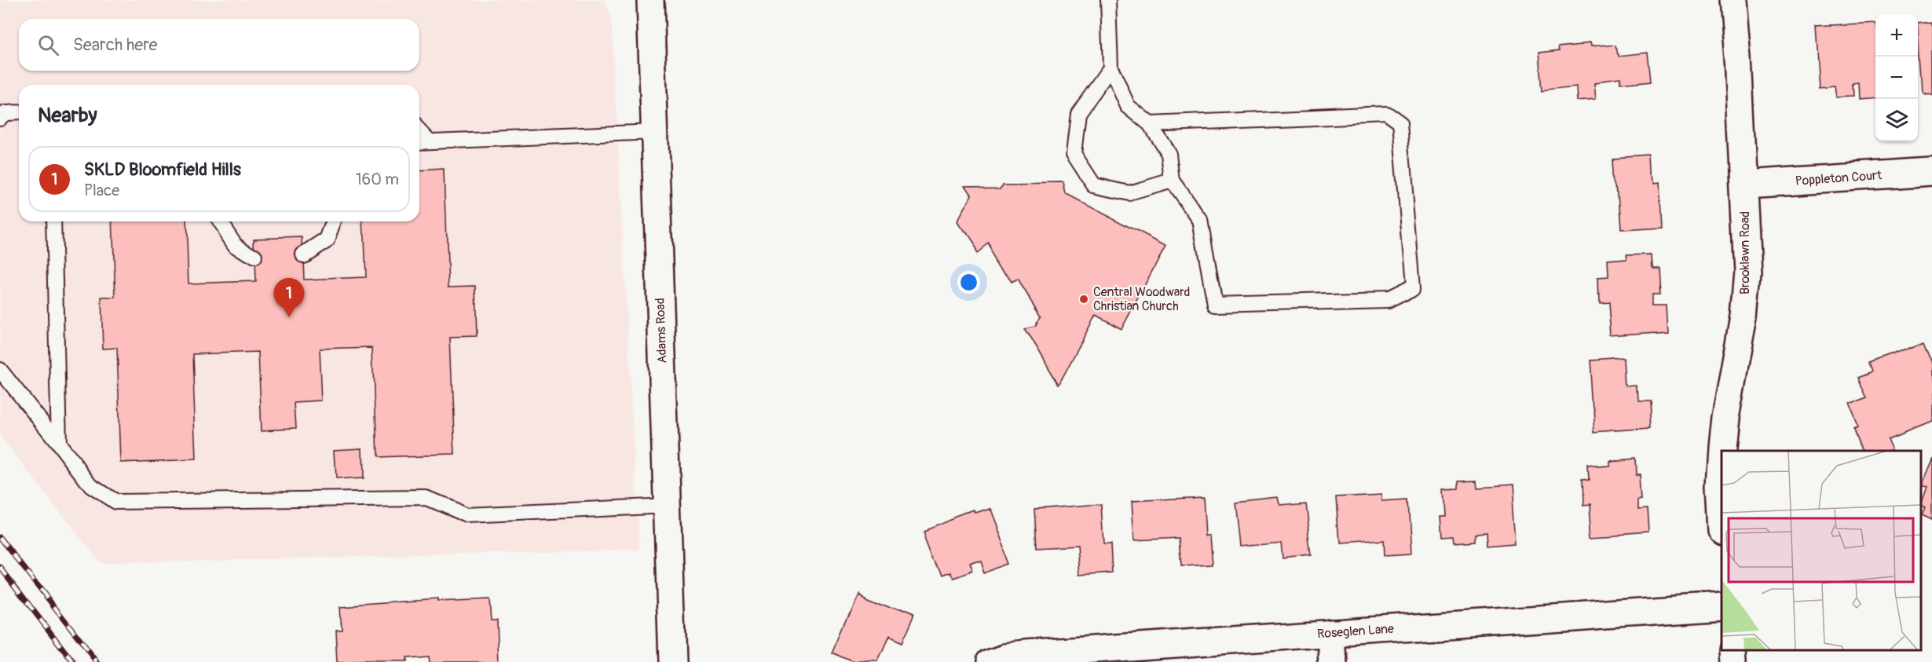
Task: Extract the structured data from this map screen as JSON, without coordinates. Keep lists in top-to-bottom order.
{
  "streets": {
    "street": [
      "Poppleton Court",
      "Brooklawn Road",
      "Adams Road",
      "Roseglen Lane"
    ]
  },
  "crossings": [
    ["Poppleton Court", "Brooklawn Road"]
  ],
  "places": ["Central Woodward Christian Church"],
  "page": {
    "map_buttons": ["+", "−"],
    "search": "Search here",
    "heading": "Nearby",
    "list": [
      {
        "mark": "1",
        "name": "SKLD Bloomfield Hills",
        "note": "Place",
        "value": "160 m"
      }
    ],
    "pins": "1"
  }
}
